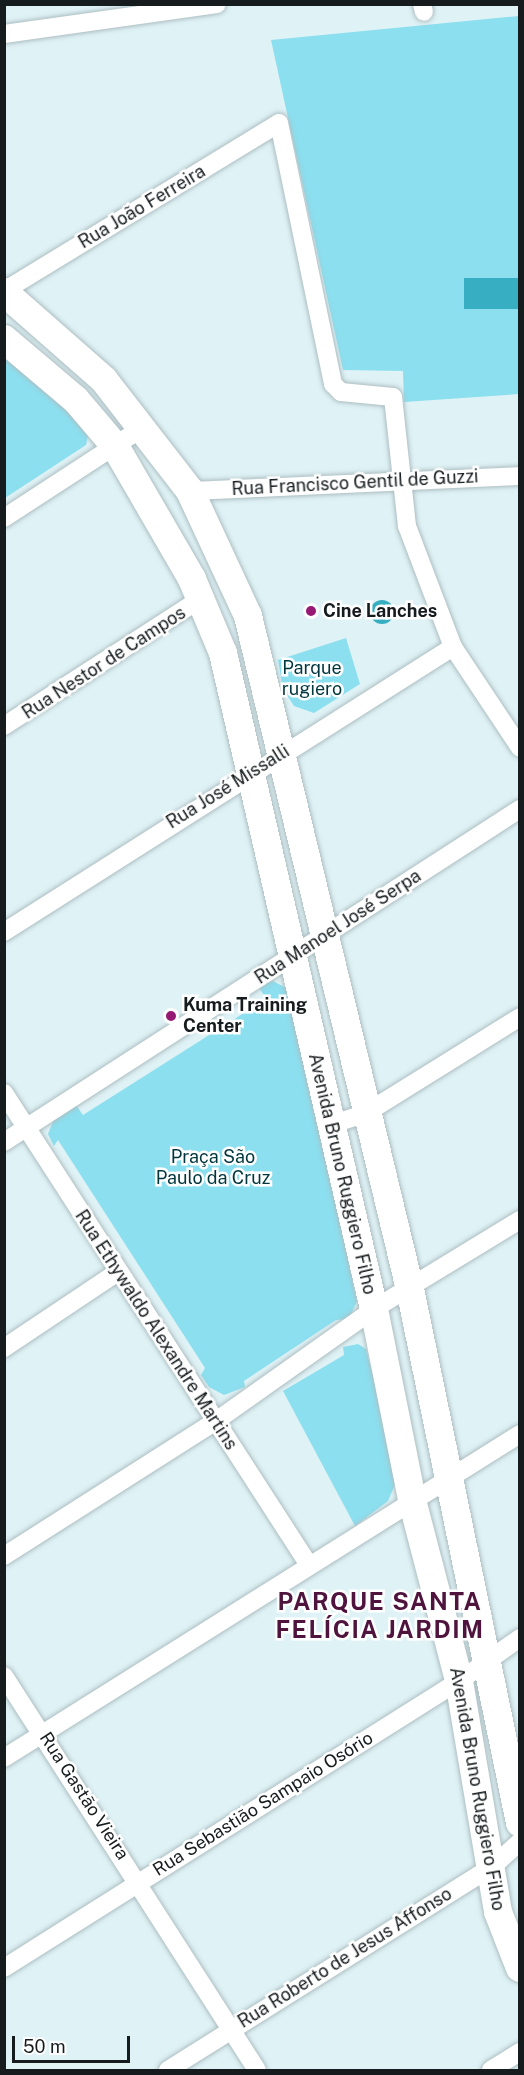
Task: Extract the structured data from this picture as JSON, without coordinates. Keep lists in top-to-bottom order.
{
  "streets": {
    "main road": ["Avenida Bruno Ruggiero Filho"],
    "street": [
      "Rua João Ferreira",
      "Rua Francisco Gentil de Guzzi",
      "Rua Nestor de Campos",
      "Rua José Missalli",
      "Rua Manoel José Serpa",
      "Rua Ethywaldo Alexandre Martins",
      "Rua Gastão Vieira",
      "Rua Sebastião Sampaio Osório",
      "Rua Roberto de Jesus Affonso"
    ]
  },
  "crossings": [
    ["Rua João Ferreira", "Rua Francisco Gentil de Guzzi"],
    ["Rua João Ferreira", "Avenida Bruno Ruggiero Filho"],
    ["Rua Francisco Gentil de Guzzi", "Avenida Bruno Ruggiero Filho"],
    ["Rua Nestor de Campos", "Avenida Bruno Ruggiero Filho"],
    ["Rua José Missalli", "Avenida Bruno Ruggiero Filho"],
    ["Rua Manoel José Serpa", "Avenida Bruno Ruggiero Filho"],
    ["Rua Manoel José Serpa", "Rua Ethywaldo Alexandre Martins"],
    ["Avenida Bruno Ruggiero Filho", "Rua Sebastião Sampaio Osório"],
    ["Avenida Bruno Ruggiero Filho", "Rua Roberto de Jesus Affonso"],
    ["Rua Gastão Vieira", "Rua Sebastião Sampaio Osório"],
    ["Rua Gastão Vieira", "Rua Roberto de Jesus Affonso"]
  ],
  "districts": ["PARQUE SANTA FELÍCIA JARDIM"],
  "parks": ["Parque rugiero", "Praça São Paulo da Cruz"],
  "places": ["Cine Lanches", "Kuma Training Center"],
  "scale_bar": "50 m"
}
